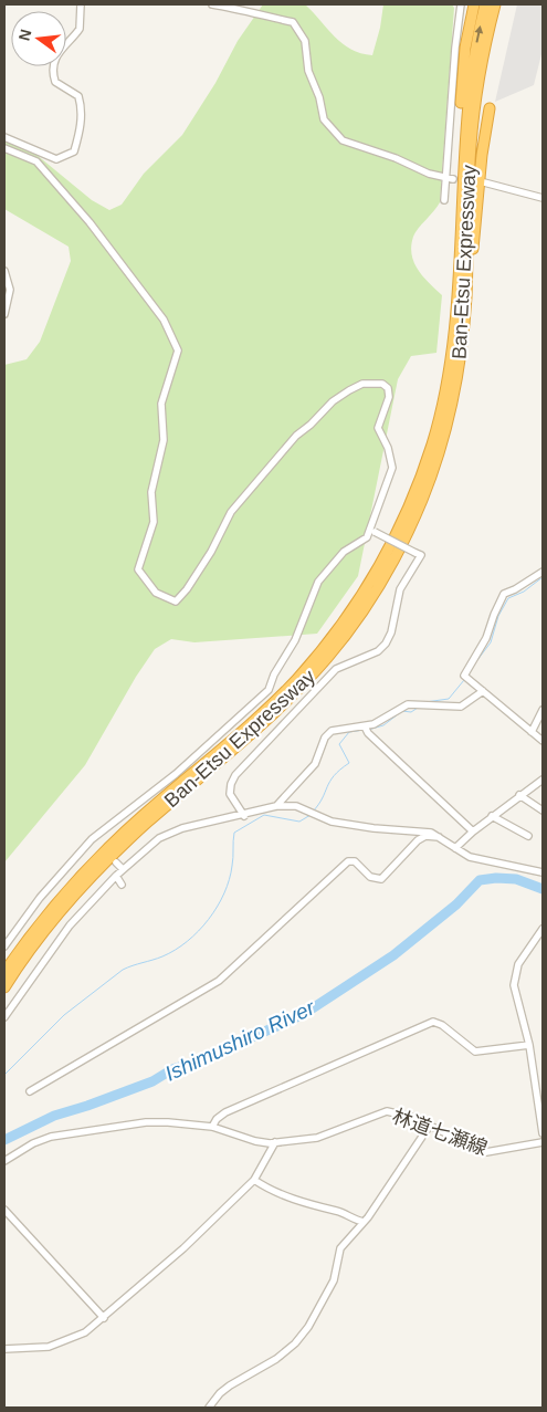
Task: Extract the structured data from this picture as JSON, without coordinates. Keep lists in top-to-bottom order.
{
  "streets": {
    "highway": ["Ban-Etsu Expressway"],
    "street": ["林道七瀬線"]
  },
  "water": ["Ishimushiro River"],
  "north": "left"
}
